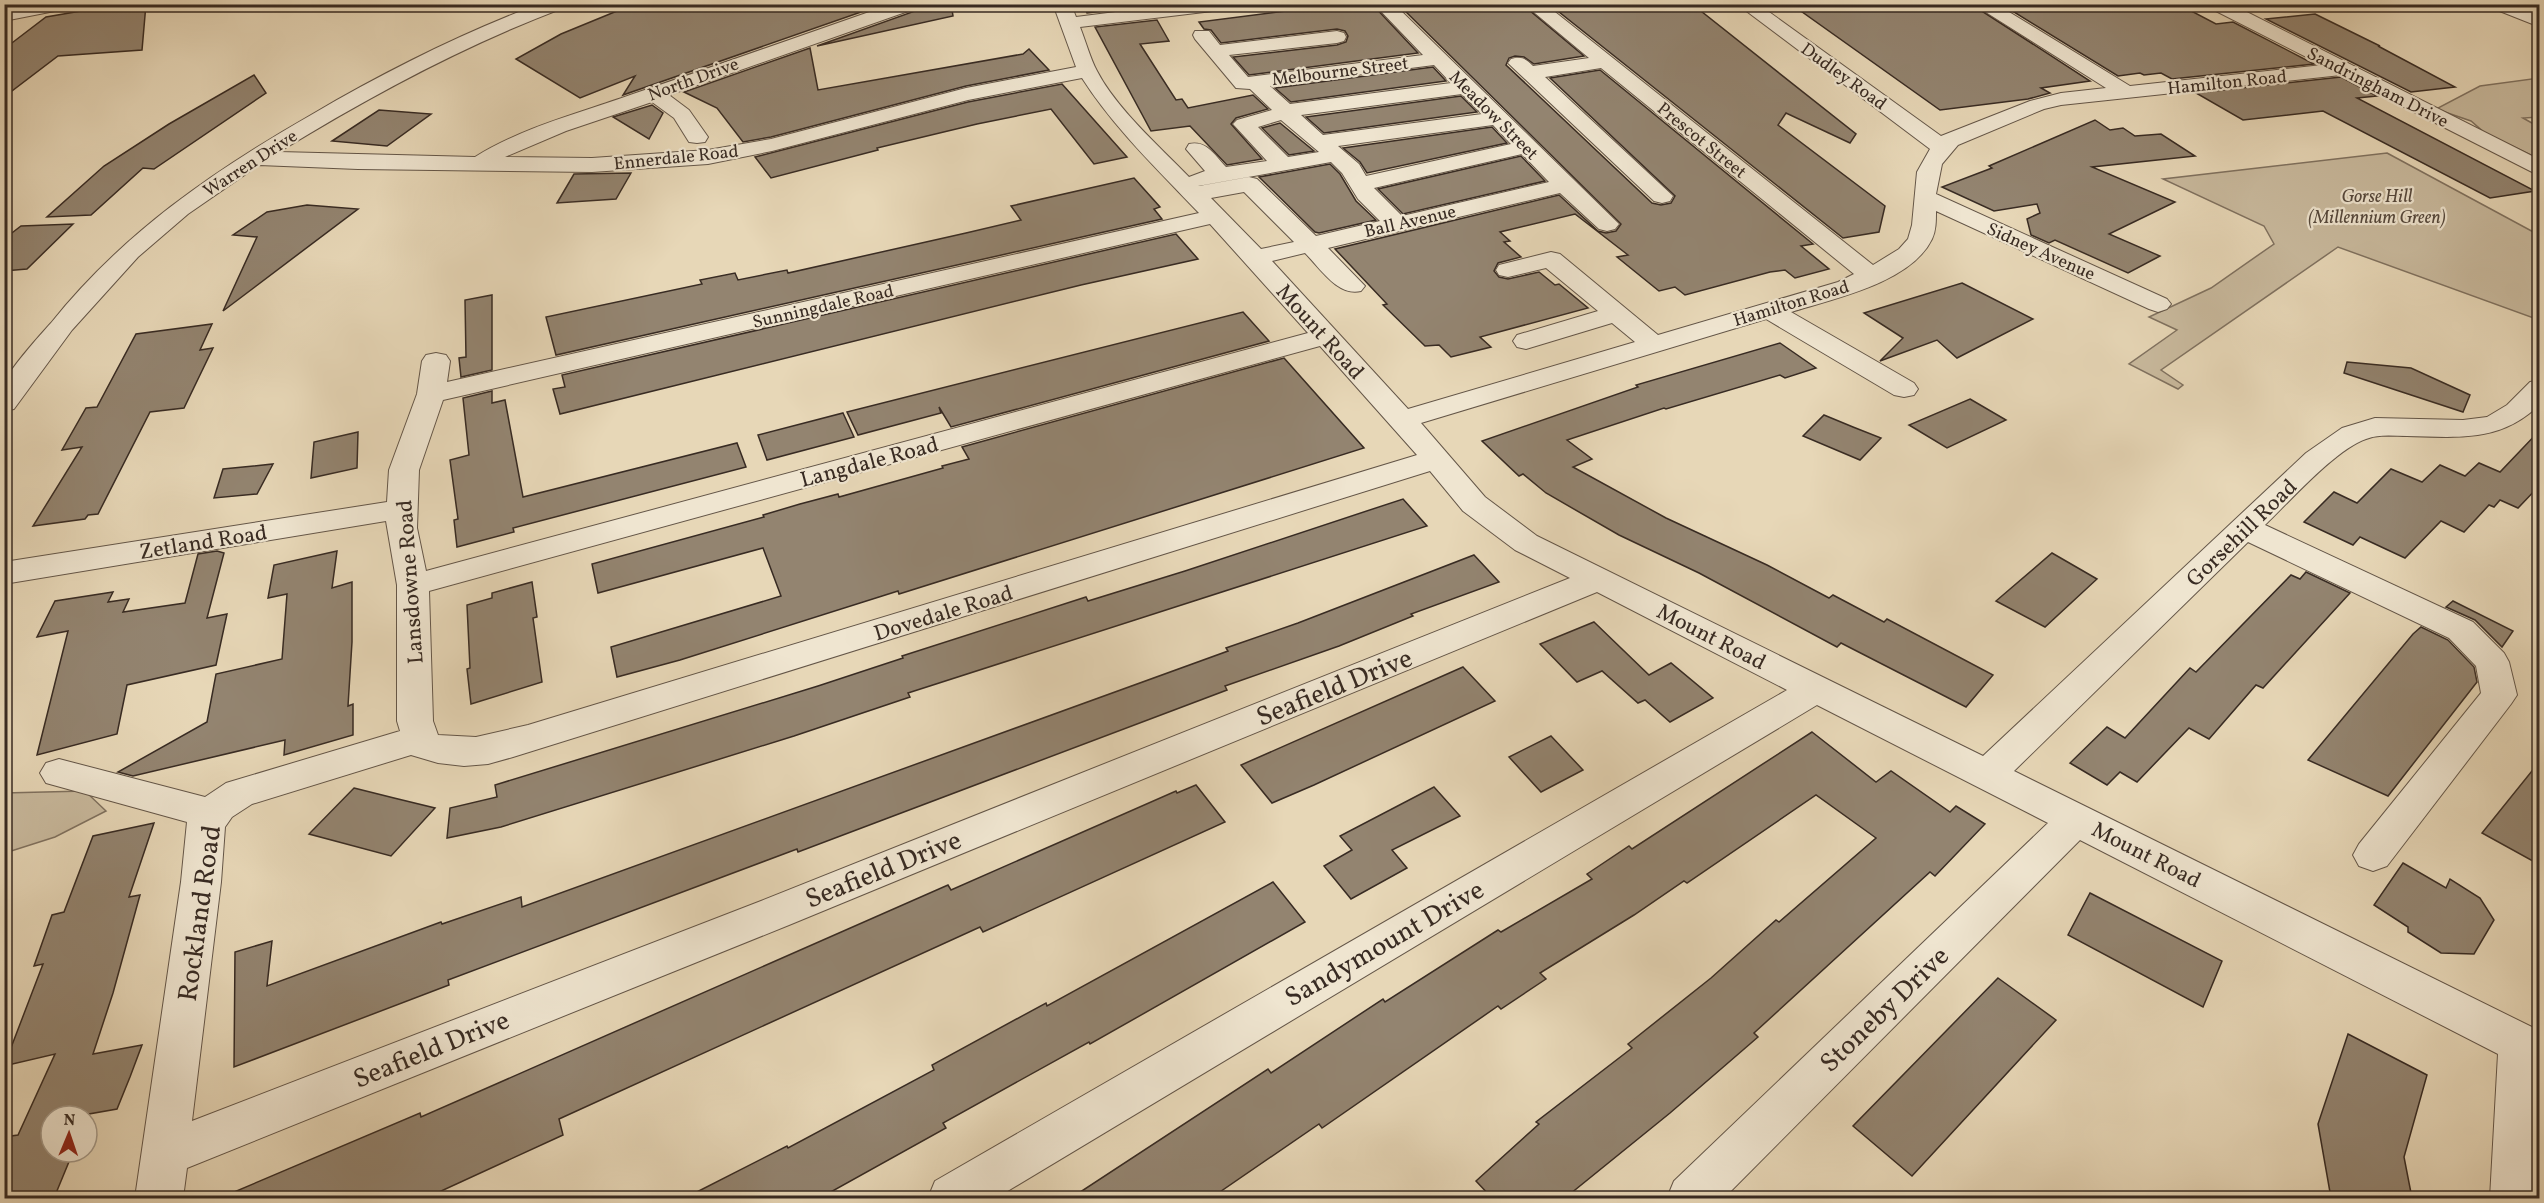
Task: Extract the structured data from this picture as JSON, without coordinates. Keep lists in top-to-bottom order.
{
  "streets": {
    "street": [
      "Melbourne Street",
      "Dudley Road",
      "North Drive",
      "Hamilton Road",
      "Sandringham Drive",
      "Meadow Street",
      "Prescot Street",
      "Ennerdale Road",
      "Warren Drive",
      "Ball Avenue",
      "Sidney Avenue",
      "Sunningdale Road",
      "Mount Road",
      "Langdale Road",
      "Gorsehill Road",
      "Zetland Road",
      "Lansdowne Road",
      "Dovedale Road",
      "Seafield Drive",
      "Rockland Road",
      "Sandymount Drive",
      "Stoneby Drive"
    ]
  },
  "crossings": [
    ["Melbourne Street", "Meadow Street"],
    ["Dudley Road", "Hamilton Road"],
    ["North Drive", "Ennerdale Road"],
    ["Hamilton Road", "Sandringham Drive"],
    ["Hamilton Road", "Prescot Street"],
    ["Hamilton Road", "Sidney Avenue"],
    ["Hamilton Road", "Mount Road"],
    ["Meadow Street", "Ball Avenue"],
    ["Ennerdale Road", "Warren Drive"],
    ["Ennerdale Road", "Mount Road"],
    ["Ball Avenue", "Mount Road"],
    ["Sunningdale Road", "Mount Road"],
    ["Sunningdale Road", "Lansdowne Road"],
    ["Mount Road", "Langdale Road"],
    ["Mount Road", "Gorsehill Road"],
    ["Mount Road", "Dovedale Road"],
    ["Mount Road", "Seafield Drive"],
    ["Mount Road", "Sandymount Drive"],
    ["Mount Road", "Stoneby Drive"],
    ["Langdale Road", "Lansdowne Road"],
    ["Zetland Road", "Lansdowne Road"],
    ["Lansdowne Road", "Dovedale Road"],
    ["Lansdowne Road", "Rockland Road"],
    ["Dovedale Road", "Rockland Road"],
    ["Seafield Drive", "Rockland Road"]
  ],
  "parks": ["Gorse Hill (Millennium Green)"],
  "north": "top"
}
